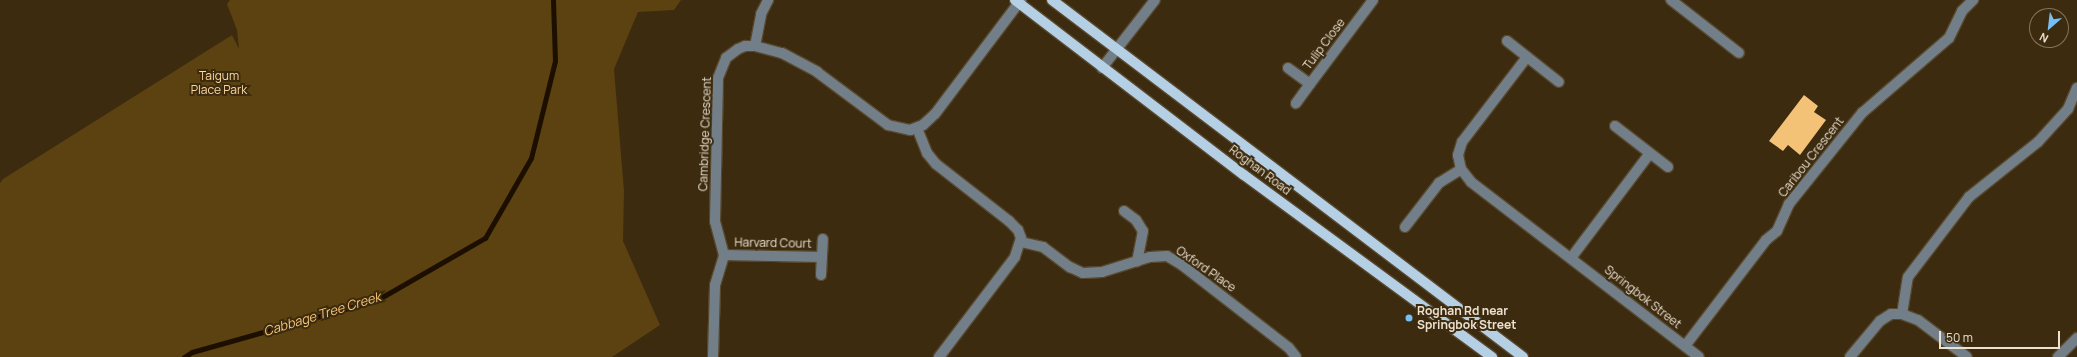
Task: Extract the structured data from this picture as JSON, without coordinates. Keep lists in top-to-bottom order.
{
  "streets": {
    "main road": ["Roghan Road"],
    "street": [
      "Tulip Close",
      "Cambridge Crescent",
      "Caribou Crescent",
      "Harvard Court",
      "Oxford Place",
      "Springbok Street"
    ]
  },
  "crossings": [
    ["Cambridge Crescent", "Harvard Court"],
    ["Caribou Crescent", "Springbok Street"]
  ],
  "water": ["Cabbage Tree Creek"],
  "parks": ["Taigum Place Park"],
  "places": ["Roghan Rd near Springbok Street"],
  "scale_bar": "50 m",
  "north": "bottom left"
}
